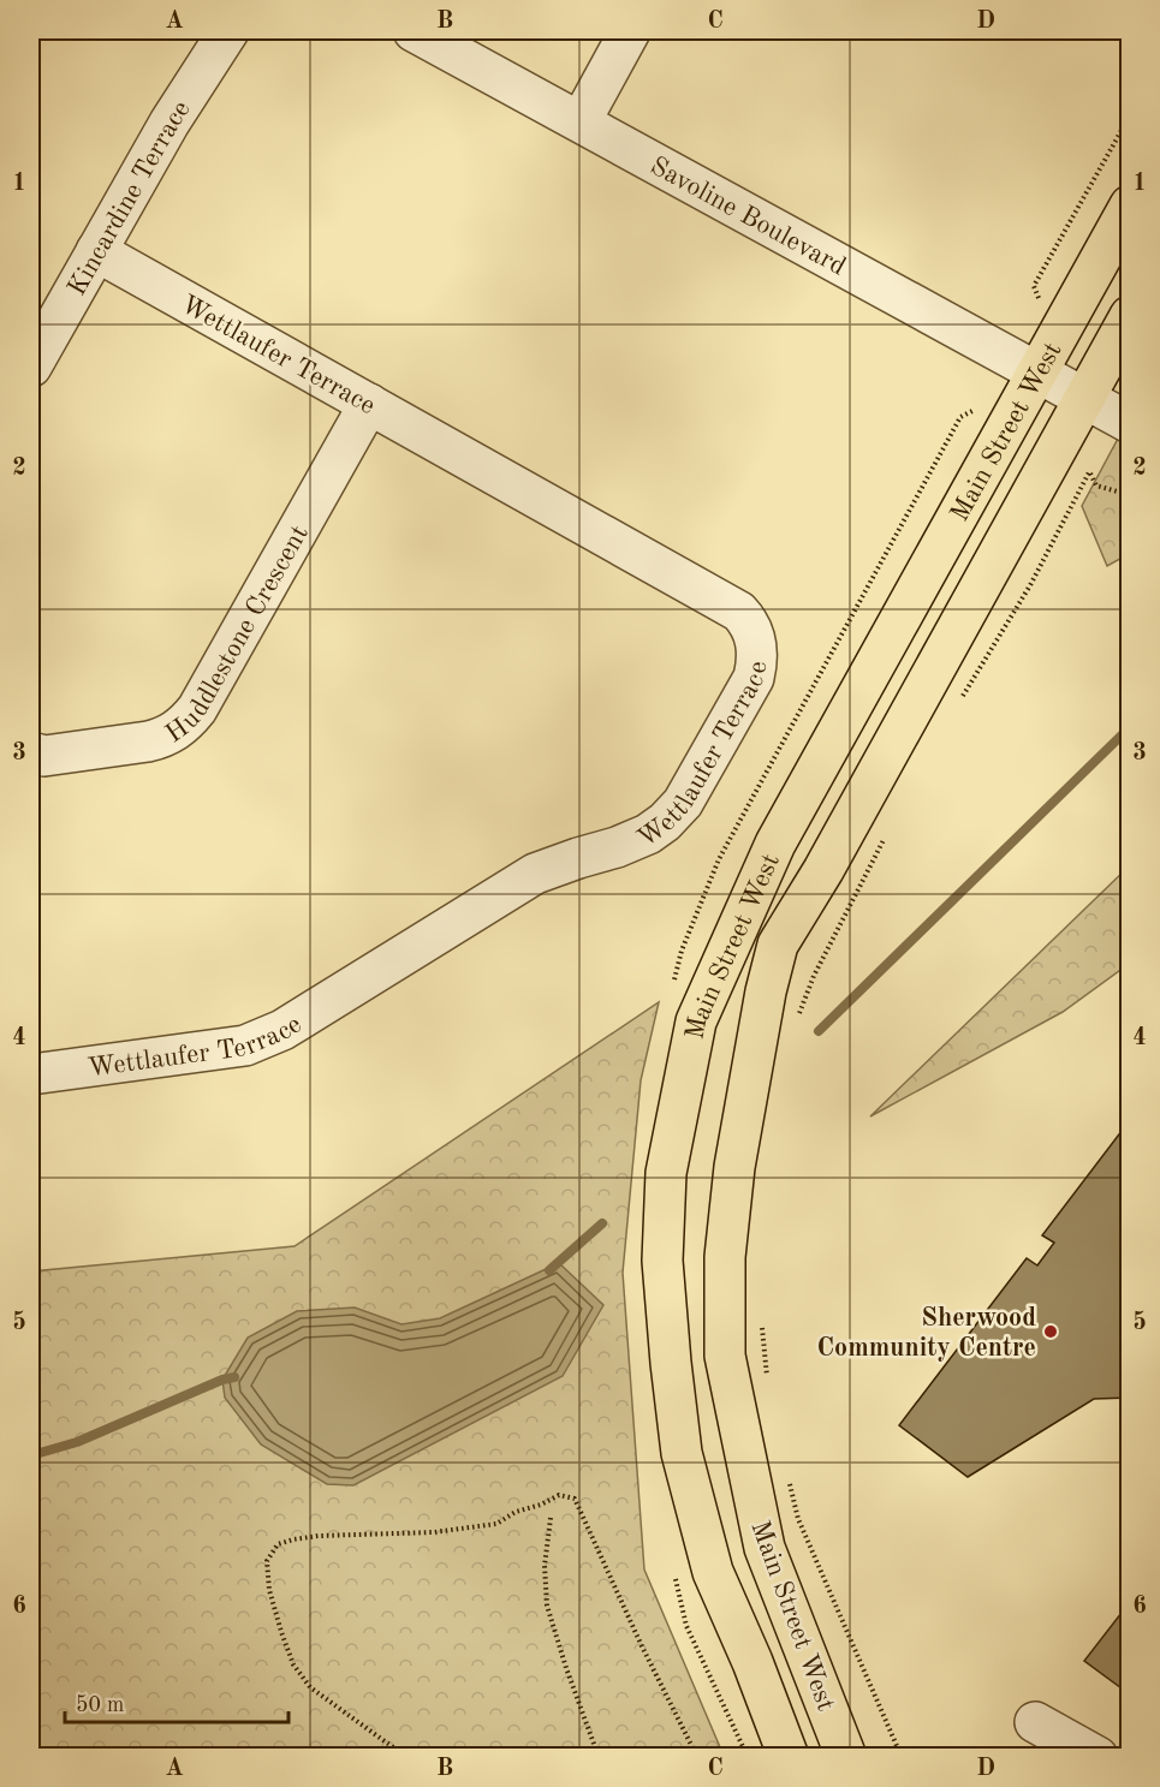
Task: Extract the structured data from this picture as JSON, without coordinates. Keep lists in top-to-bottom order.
{
  "streets": {
    "main road": ["Main Street West"],
    "street": [
      "Kincardine Terrace",
      "Savoline Boulevard",
      "Wettlaufer Terrace",
      "Huddlestone Crescent"
    ]
  },
  "crossings": [
    ["Kincardine Terrace", "Wettlaufer Terrace"],
    ["Savoline Boulevard", "Main Street West"],
    ["Wettlaufer Terrace", "Huddlestone Crescent"]
  ],
  "places": ["Sherwood Community Centre"],
  "scale_bar": "50 m",
  "grid": {
    "columns": [
      "A",
      "B",
      "C",
      "D"
    ],
    "rows": [
      "1",
      "2",
      "3",
      "4",
      "5",
      "6"
    ]
  }
}
